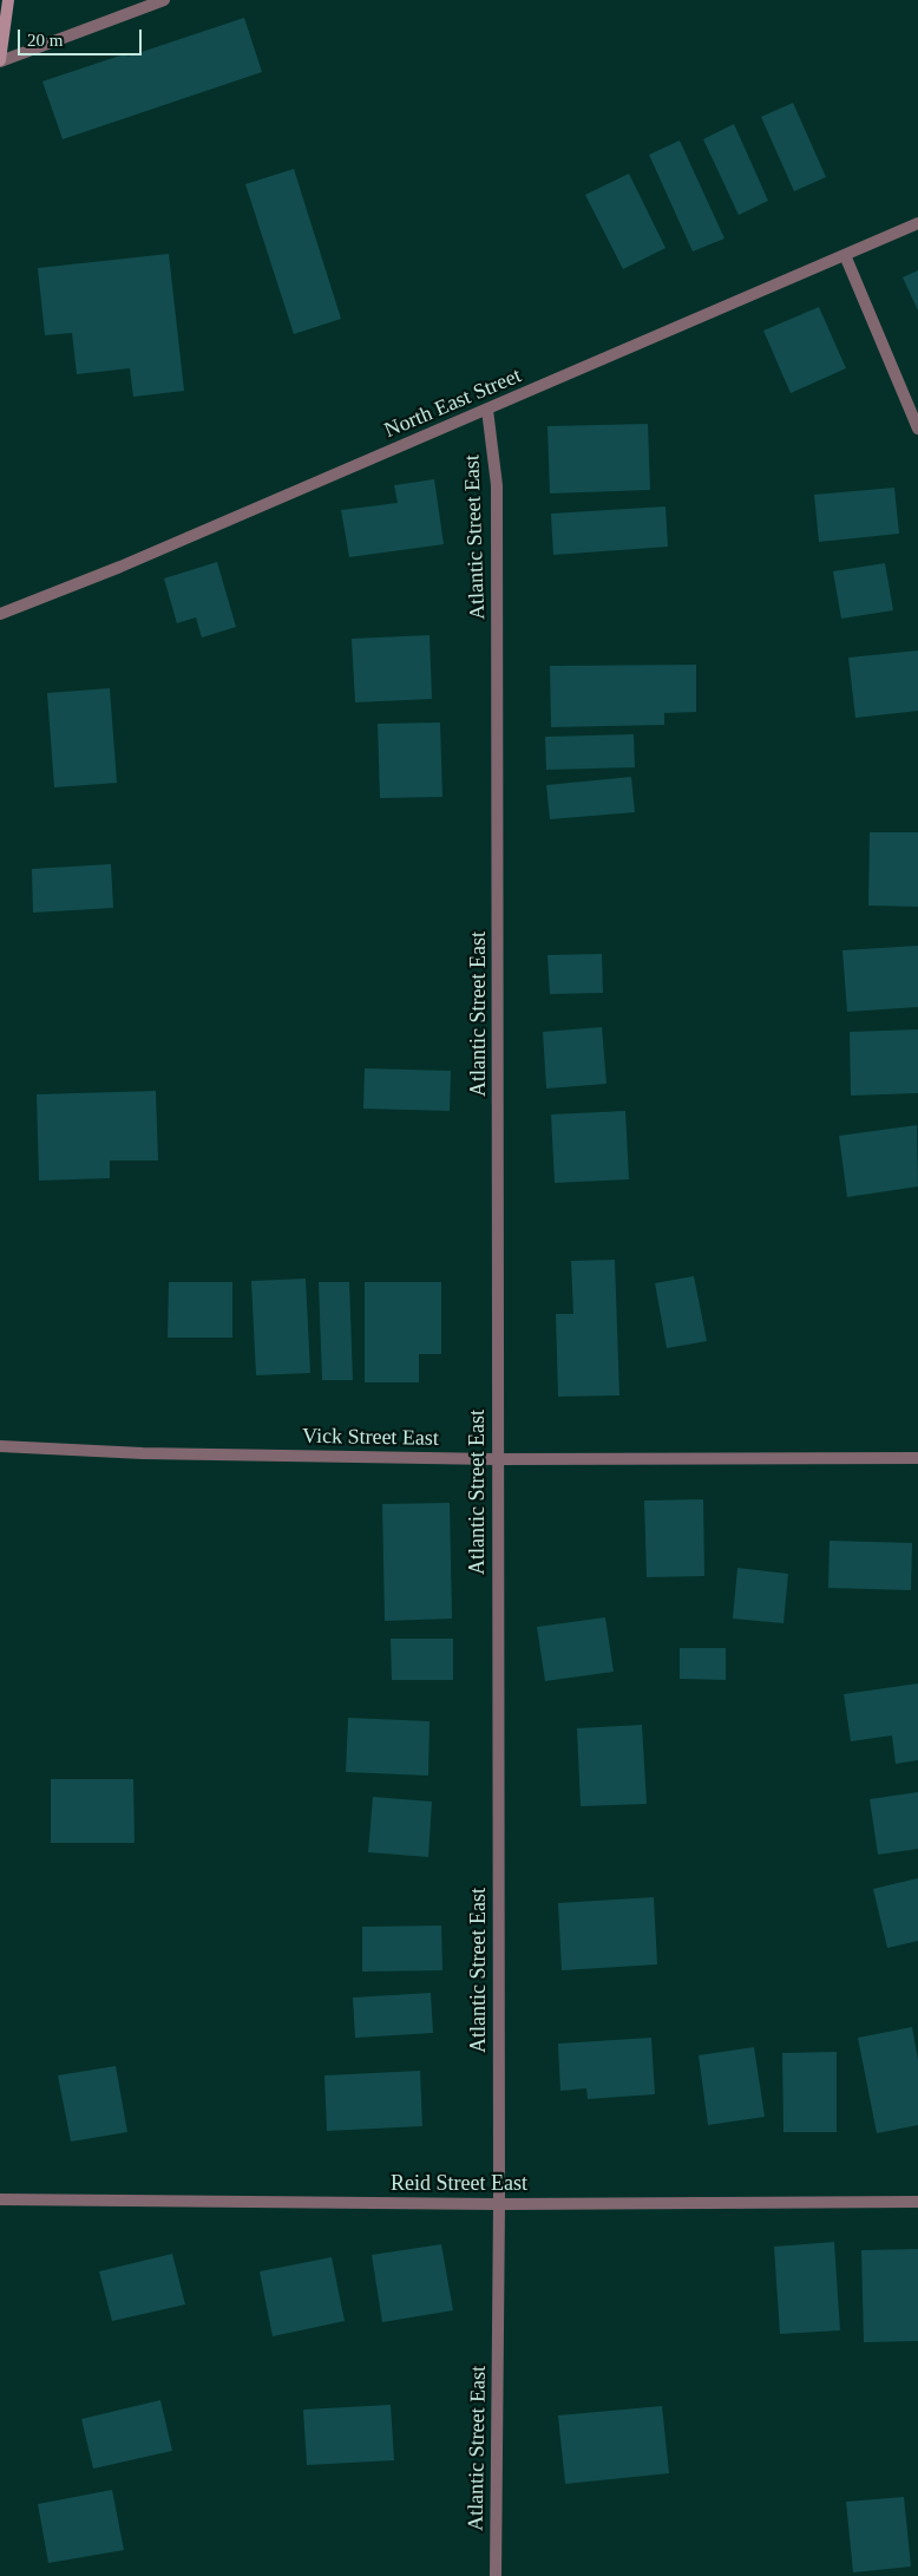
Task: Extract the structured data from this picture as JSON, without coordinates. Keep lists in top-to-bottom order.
{
  "streets": {
    "street": [
      "North East Street",
      "Atlantic Street East",
      "Vick Street East",
      "Reid Street East"
    ]
  },
  "crossings": [
    ["North East Street", "Atlantic Street East"],
    ["Atlantic Street East", "Vick Street East"],
    ["Atlantic Street East", "Reid Street East"]
  ],
  "scale_bar": "20 m"
}
